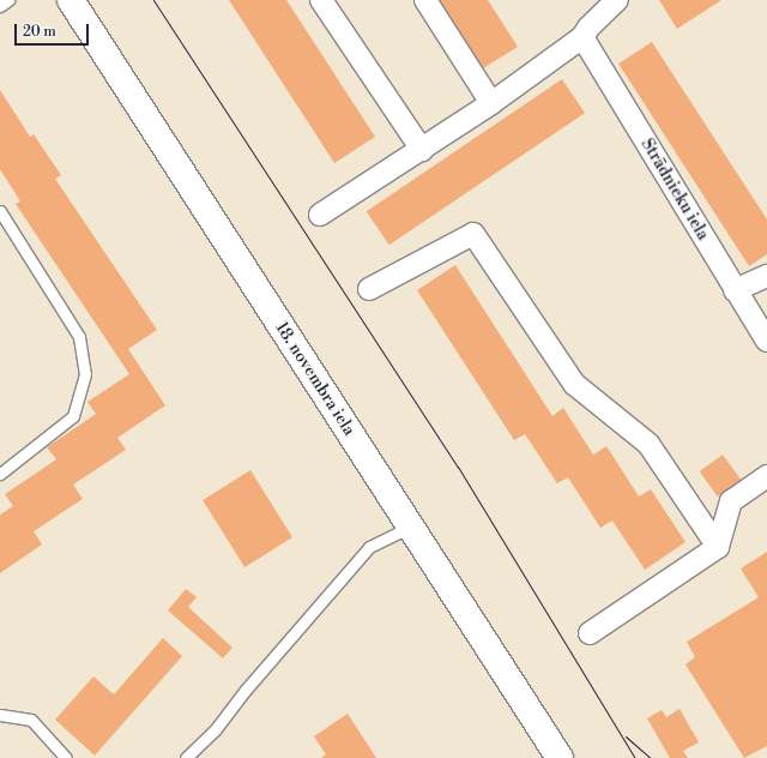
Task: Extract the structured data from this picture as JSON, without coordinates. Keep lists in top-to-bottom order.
{
  "streets": {
    "main road": ["18. novembra iela"],
    "street": ["Strādnieku iela"]
  },
  "scale_bar": "20 m"
}
